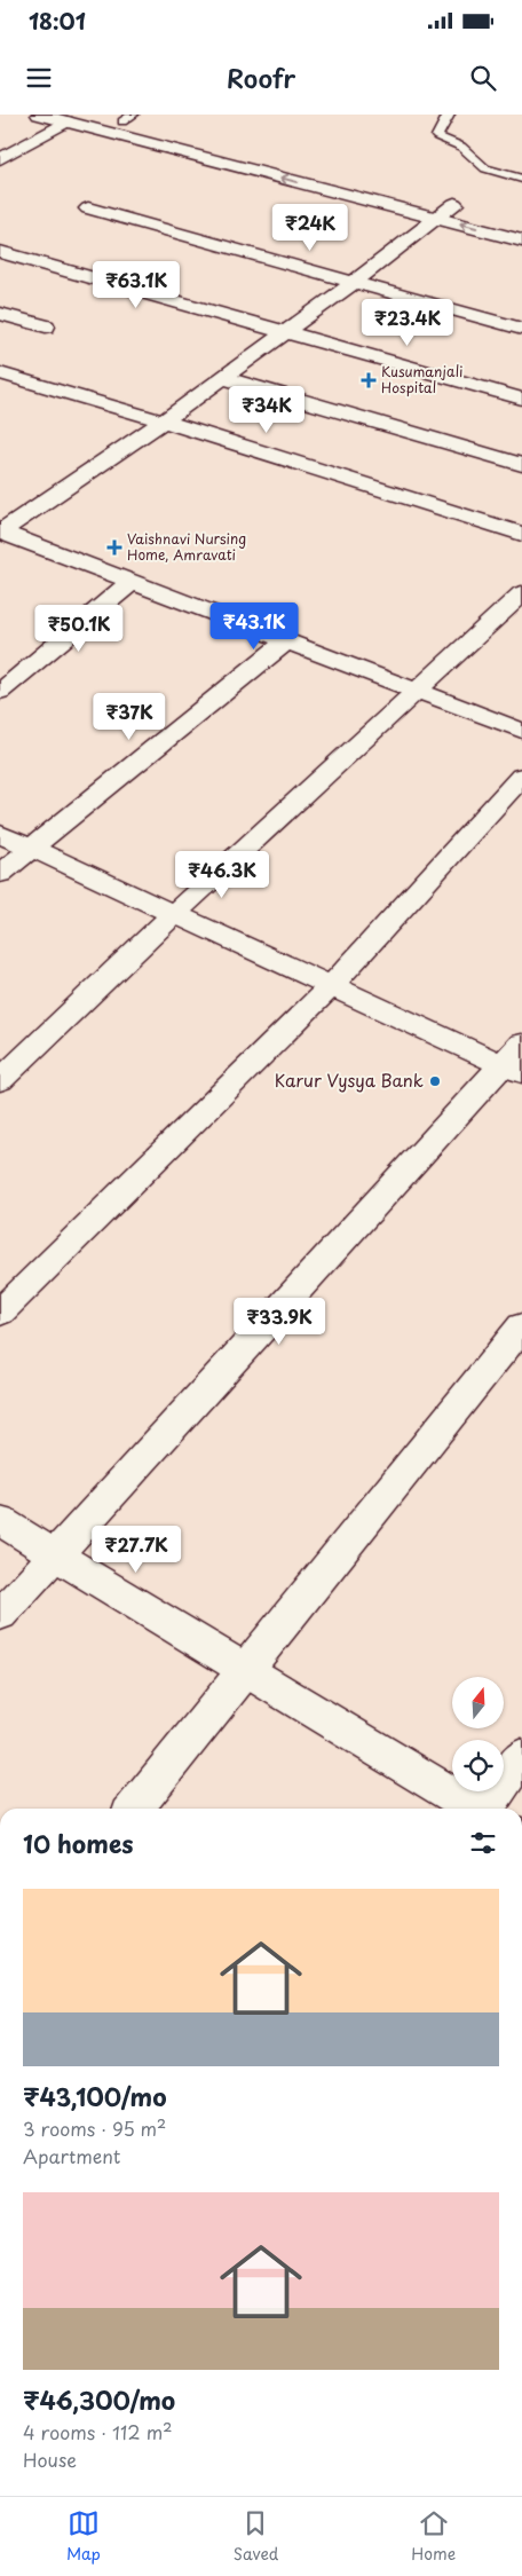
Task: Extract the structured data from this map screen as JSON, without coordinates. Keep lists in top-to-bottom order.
{
  "places": {
    "health": ["Kusumanjali Hospital", "Vaishnavi Nursing Home, Amravati"],
    "other": ["Karur Vysya Bank"]
  },
  "north": "top",
  "page": {
    "status": "18:01",
    "header": "Roofr",
    "price": [
      "₹24K",
      "₹63.1K",
      "₹23.4K",
      "₹34K",
      "₹43.1K",
      "₹50.1K",
      "₹37K",
      "₹46.3K",
      "₹33.9K",
      "₹27.7K"
    ],
    "heading": "10 homes",
    "list": [
      {
        "name": "₹43,100/mo",
        "note": "3 rooms · 95 m² · Apartment"
      },
      {
        "name": "₹46,300/mo",
        "note": "4 rooms · 112 m² · House"
      }
    ],
    "tabs": ["Map", "Saved", "Home"]
  }
}
